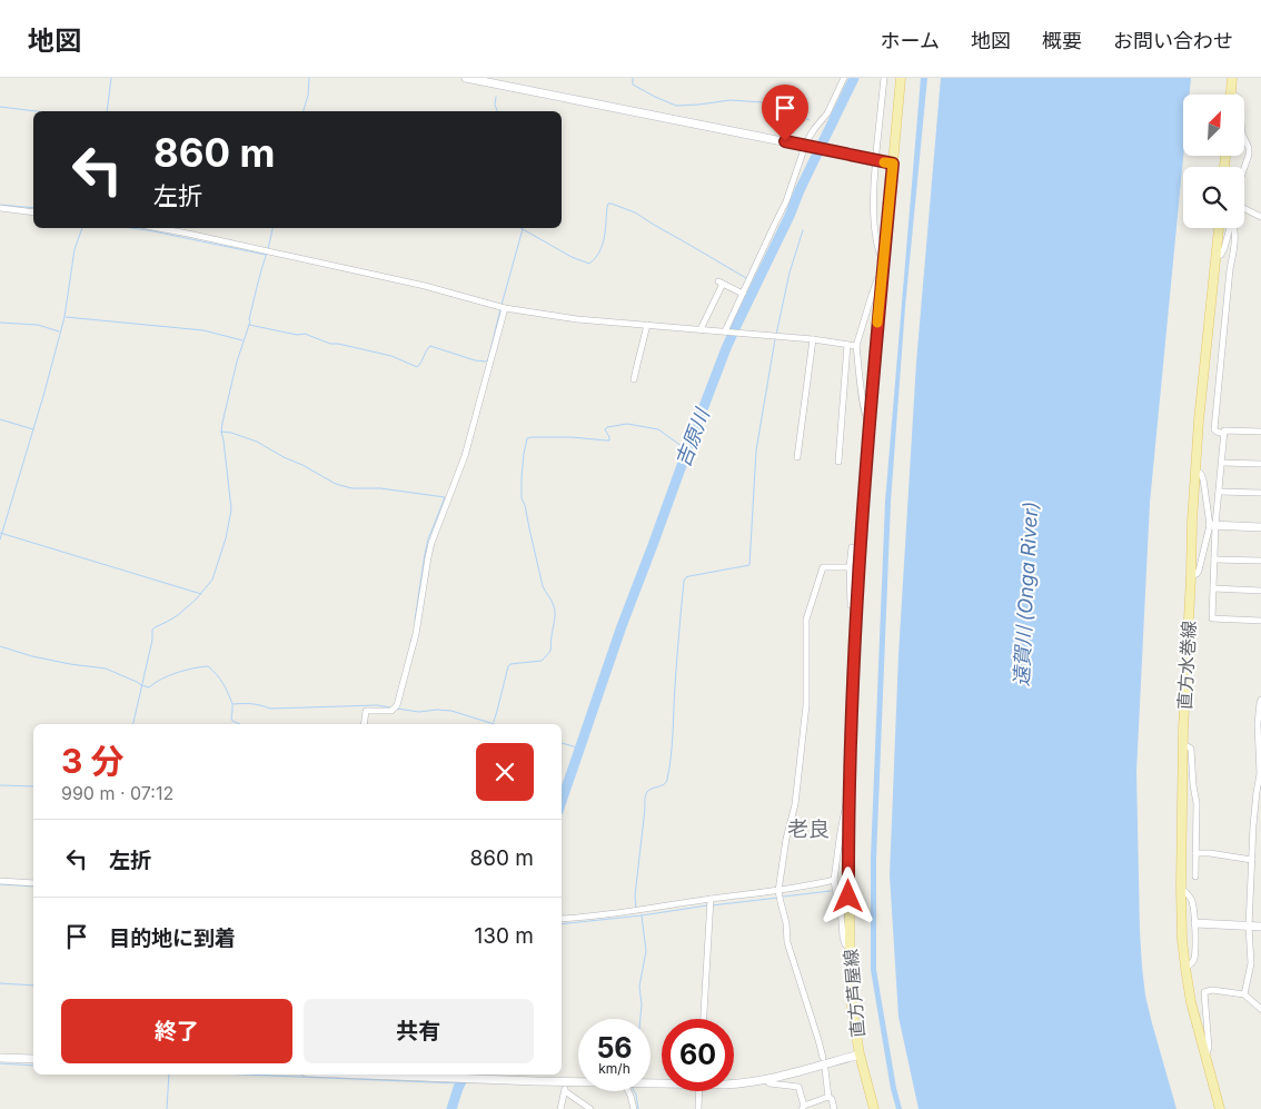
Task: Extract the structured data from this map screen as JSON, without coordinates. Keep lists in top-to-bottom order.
{
  "streets": {
    "main road": ["直方水巻線", "直方芦屋線"]
  },
  "districts": ["老良"],
  "water": ["吉原川", "遠賀川 (Onga River)"],
  "north": "top right",
  "page": {
    "header": "地図",
    "nav": [
      "ホーム",
      "地図",
      "概要",
      "お問い合わせ"
    ],
    "turn": ["860 m", "左折"],
    "heading": ["3 分", "990 m · 07:12"],
    "list": [
      {
        "name": "左折",
        "value": "860 m"
      },
      {
        "name": "目的地に到着",
        "value": "130 m"
      }
    ],
    "buttons": ["終了", "共有"],
    "speed": "56 km/h",
    "limit": "60"
  }
}
